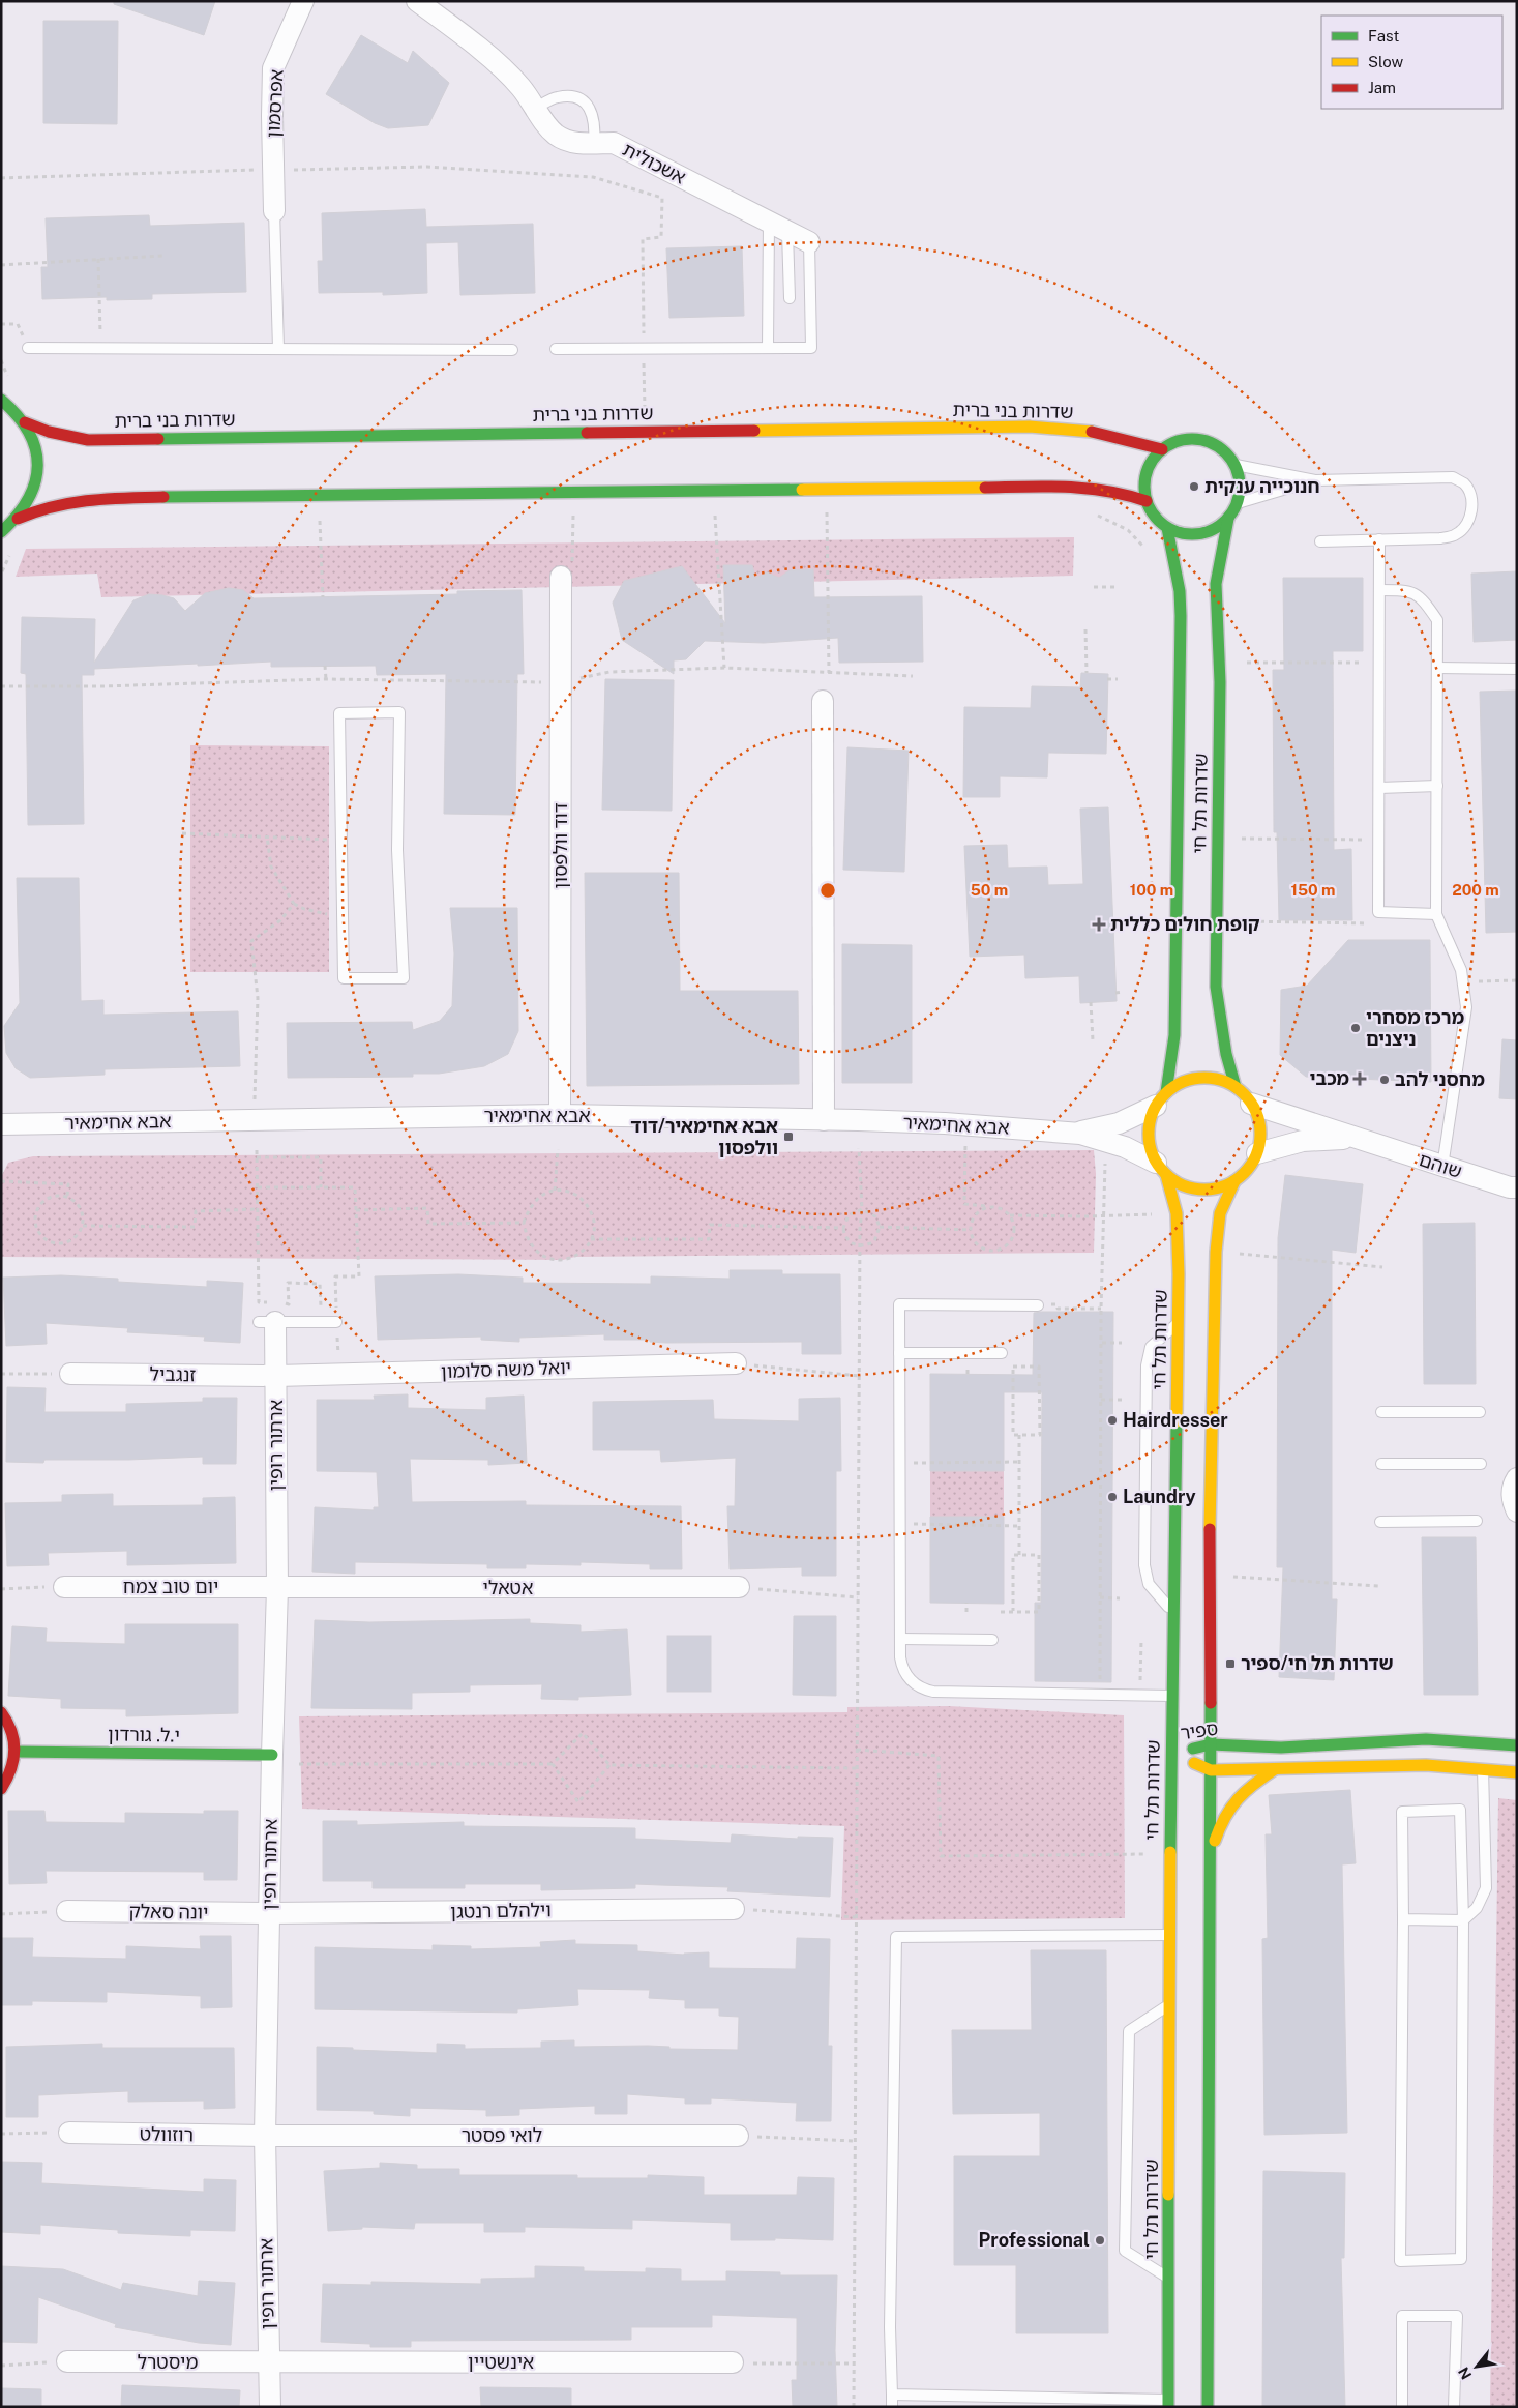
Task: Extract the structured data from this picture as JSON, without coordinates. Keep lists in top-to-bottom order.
{
  "streets": {
    "main road": [
      "שדרות בני ברית",
      "שדרות תל חי",
      "ספיר",
      "י.ל. גורדון"
    ],
    "street": [
      "אפרסמון",
      "אשכולית",
      "דוד וולפסון",
      "אבא אחימאיר",
      "שוהם",
      "יואל משה סלומון",
      "זנגביל",
      "ארתור רופין",
      "יום טוב צמח",
      "אטאלי",
      "וילהלם רנטגן",
      "יונה סאלק",
      "רוזוולט",
      "לואי פסטר",
      "מיסטרל",
      "אינשטיין"
    ]
  },
  "crossings": [
    ["שדרות בני ברית", "שדרות תל חי"],
    ["שדרות תל חי", "אבא אחימאיר"],
    ["שדרות תל חי", "שוהם"],
    ["שדרות תל חי", "ספיר"],
    ["דוד וולפסון", "אבא אחימאיר"],
    ["אבא אחימאיר", "שוהם"],
    ["יואל משה סלומון", "זנגביל"],
    ["יואל משה סלומון", "ארתור רופין"],
    ["זנגביל", "ארתור רופין"],
    ["ארתור רופין", "יום טוב צמח"],
    ["ארתור רופין", "אטאלי"],
    ["ארתור רופין", "י.ל. גורדון"],
    ["ארתור רופין", "וילהלם רנטגן"],
    ["ארתור רופין", "יונה סאלק"],
    ["ארתור רופין", "רוזוולט"],
    ["ארתור רופין", "לואי פסטר"],
    ["ארתור רופין", "מיסטרל"],
    ["ארתור רופין", "אינשטיין"],
    ["יום טוב צמח", "אטאלי"],
    ["וילהלם רנטגן", "יונה סאלק"],
    ["רוזוולט", "לואי פסטר"],
    ["מיסטרל", "אינשטיין"]
  ],
  "places": {
    "other": [
      "חנוכייה ענקית",
      "מרכז מסחרי ניצנים",
      "מחסני להב",
      "Hairdresser",
      "Laundry",
      "Professional"
    ],
    "health": ["קופת חולים כללית", "מכבי"],
    "transit": ["אבא אחימאיר/דוד וולפסון", "שדרות תל חי/ספיר"]
  },
  "legend": ["Fast", "Slow", "Jam"],
  "north": "bottom left",
  "rings": [
    "50 m",
    "100 m",
    "150 m",
    "200 m"
  ]
}
